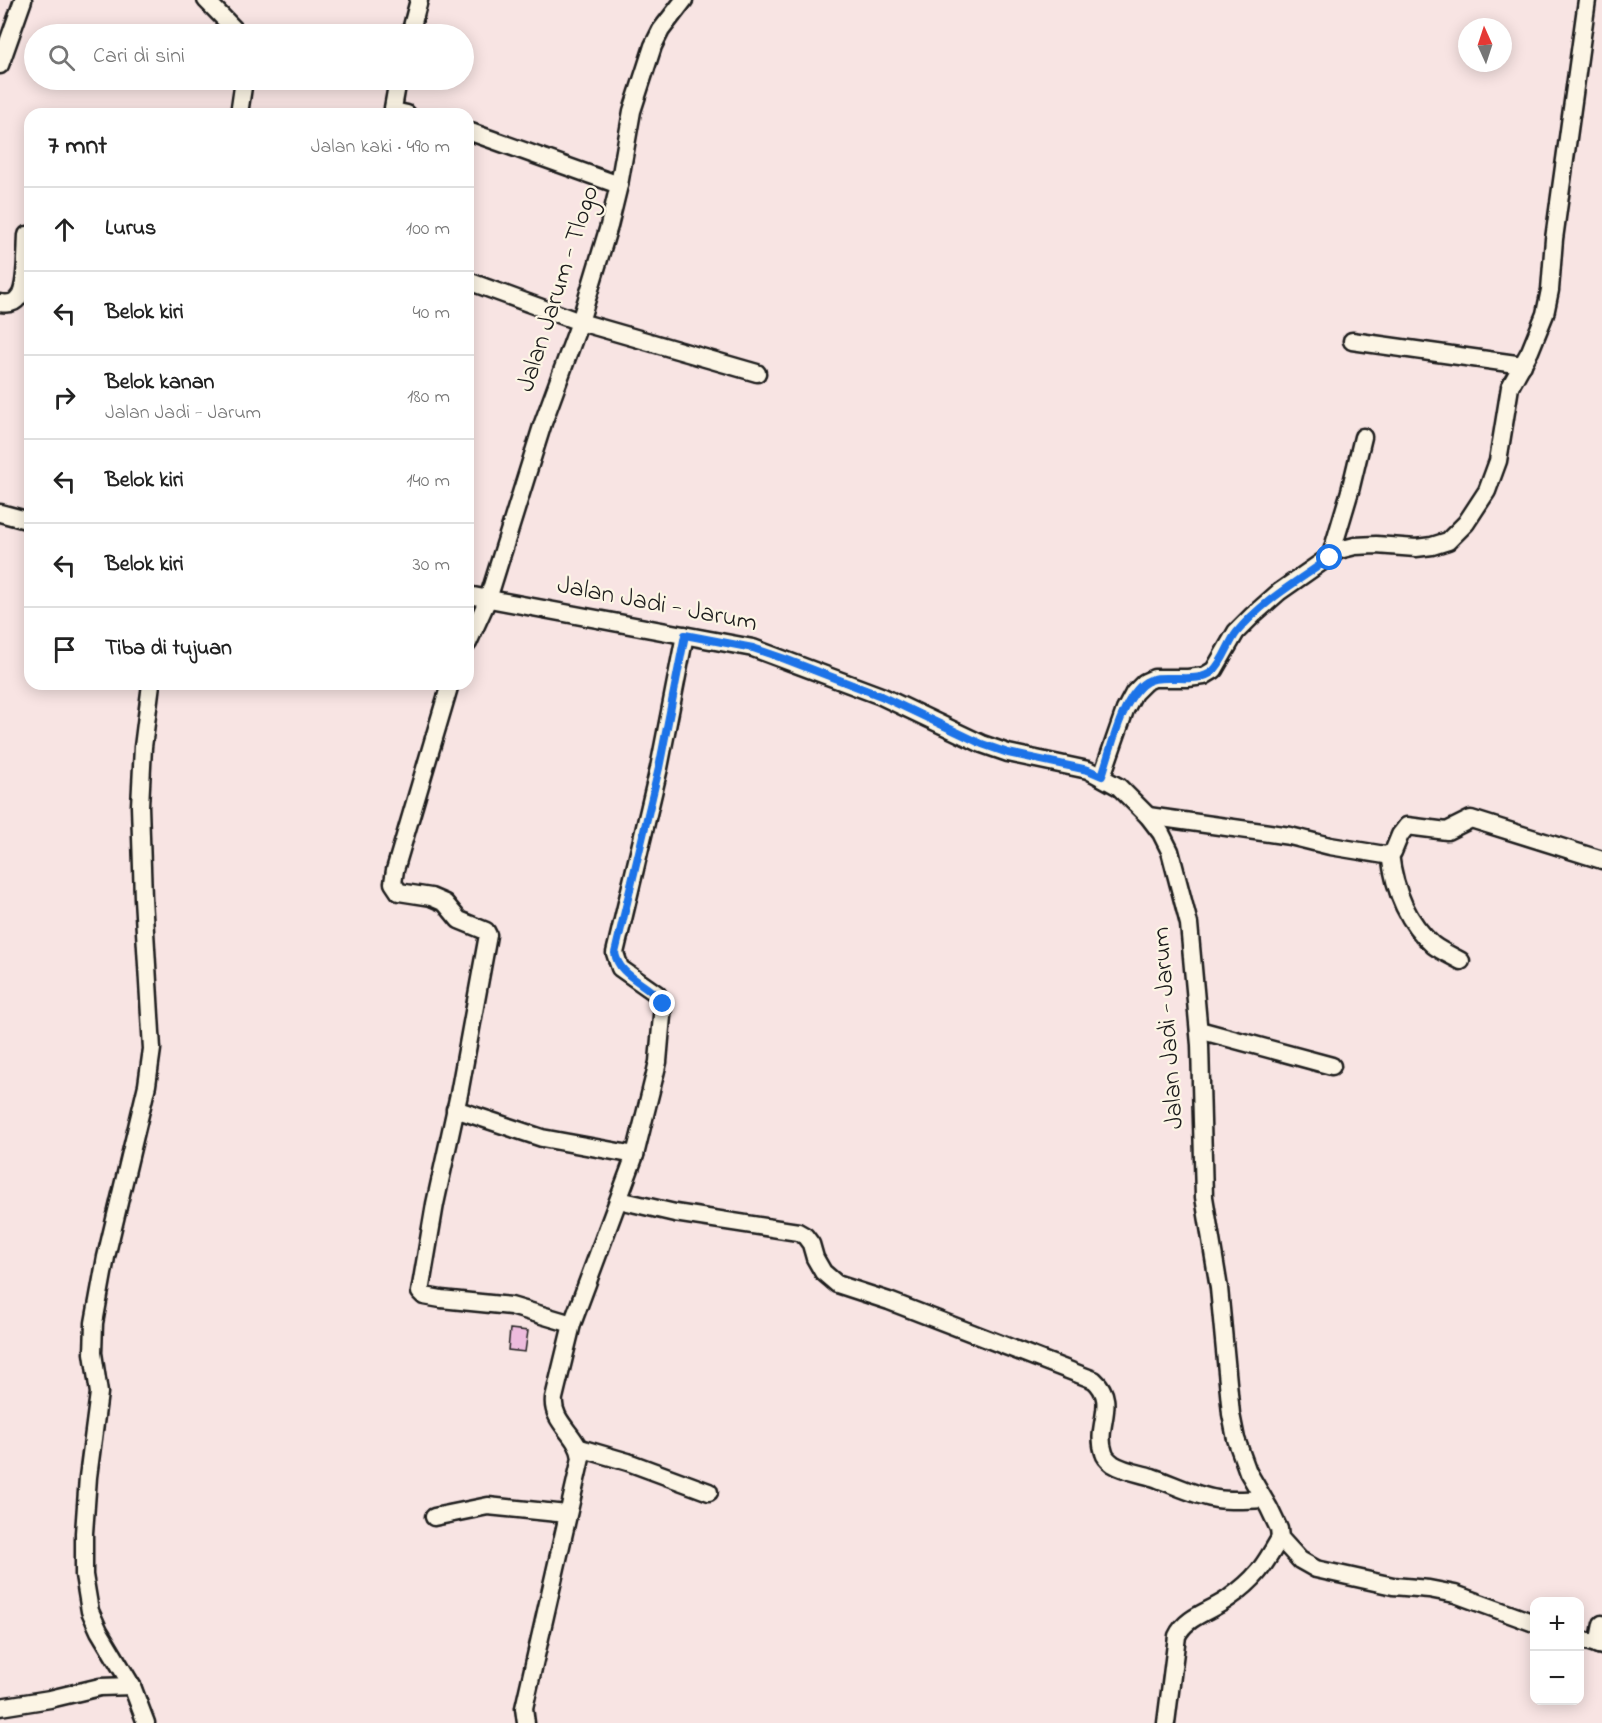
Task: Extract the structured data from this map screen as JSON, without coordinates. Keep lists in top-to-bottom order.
{
  "streets": {
    "street": ["Jalan Jarum - Tlogo", "Jalan Jadi - Jarum"]
  },
  "crossings": [
    ["Jalan Jarum - Tlogo", "Jalan Jadi - Jarum"]
  ],
  "north": "top",
  "page": {
    "search": "Cari di sini",
    "heading": ["7 mnt", "Jalan kaki · 490 m"],
    "list": [
      ["Lurus", "100 m"],
      ["Belok kiri", "40 m"],
      ["Belok kanan", "Jalan Jadi - Jarum", "180 m"],
      ["Belok kiri", "140 m"],
      ["Belok kiri", "30 m"],
      "Tiba di tujuan"
    ],
    "map_buttons": ["+", "−"]
  }
}
